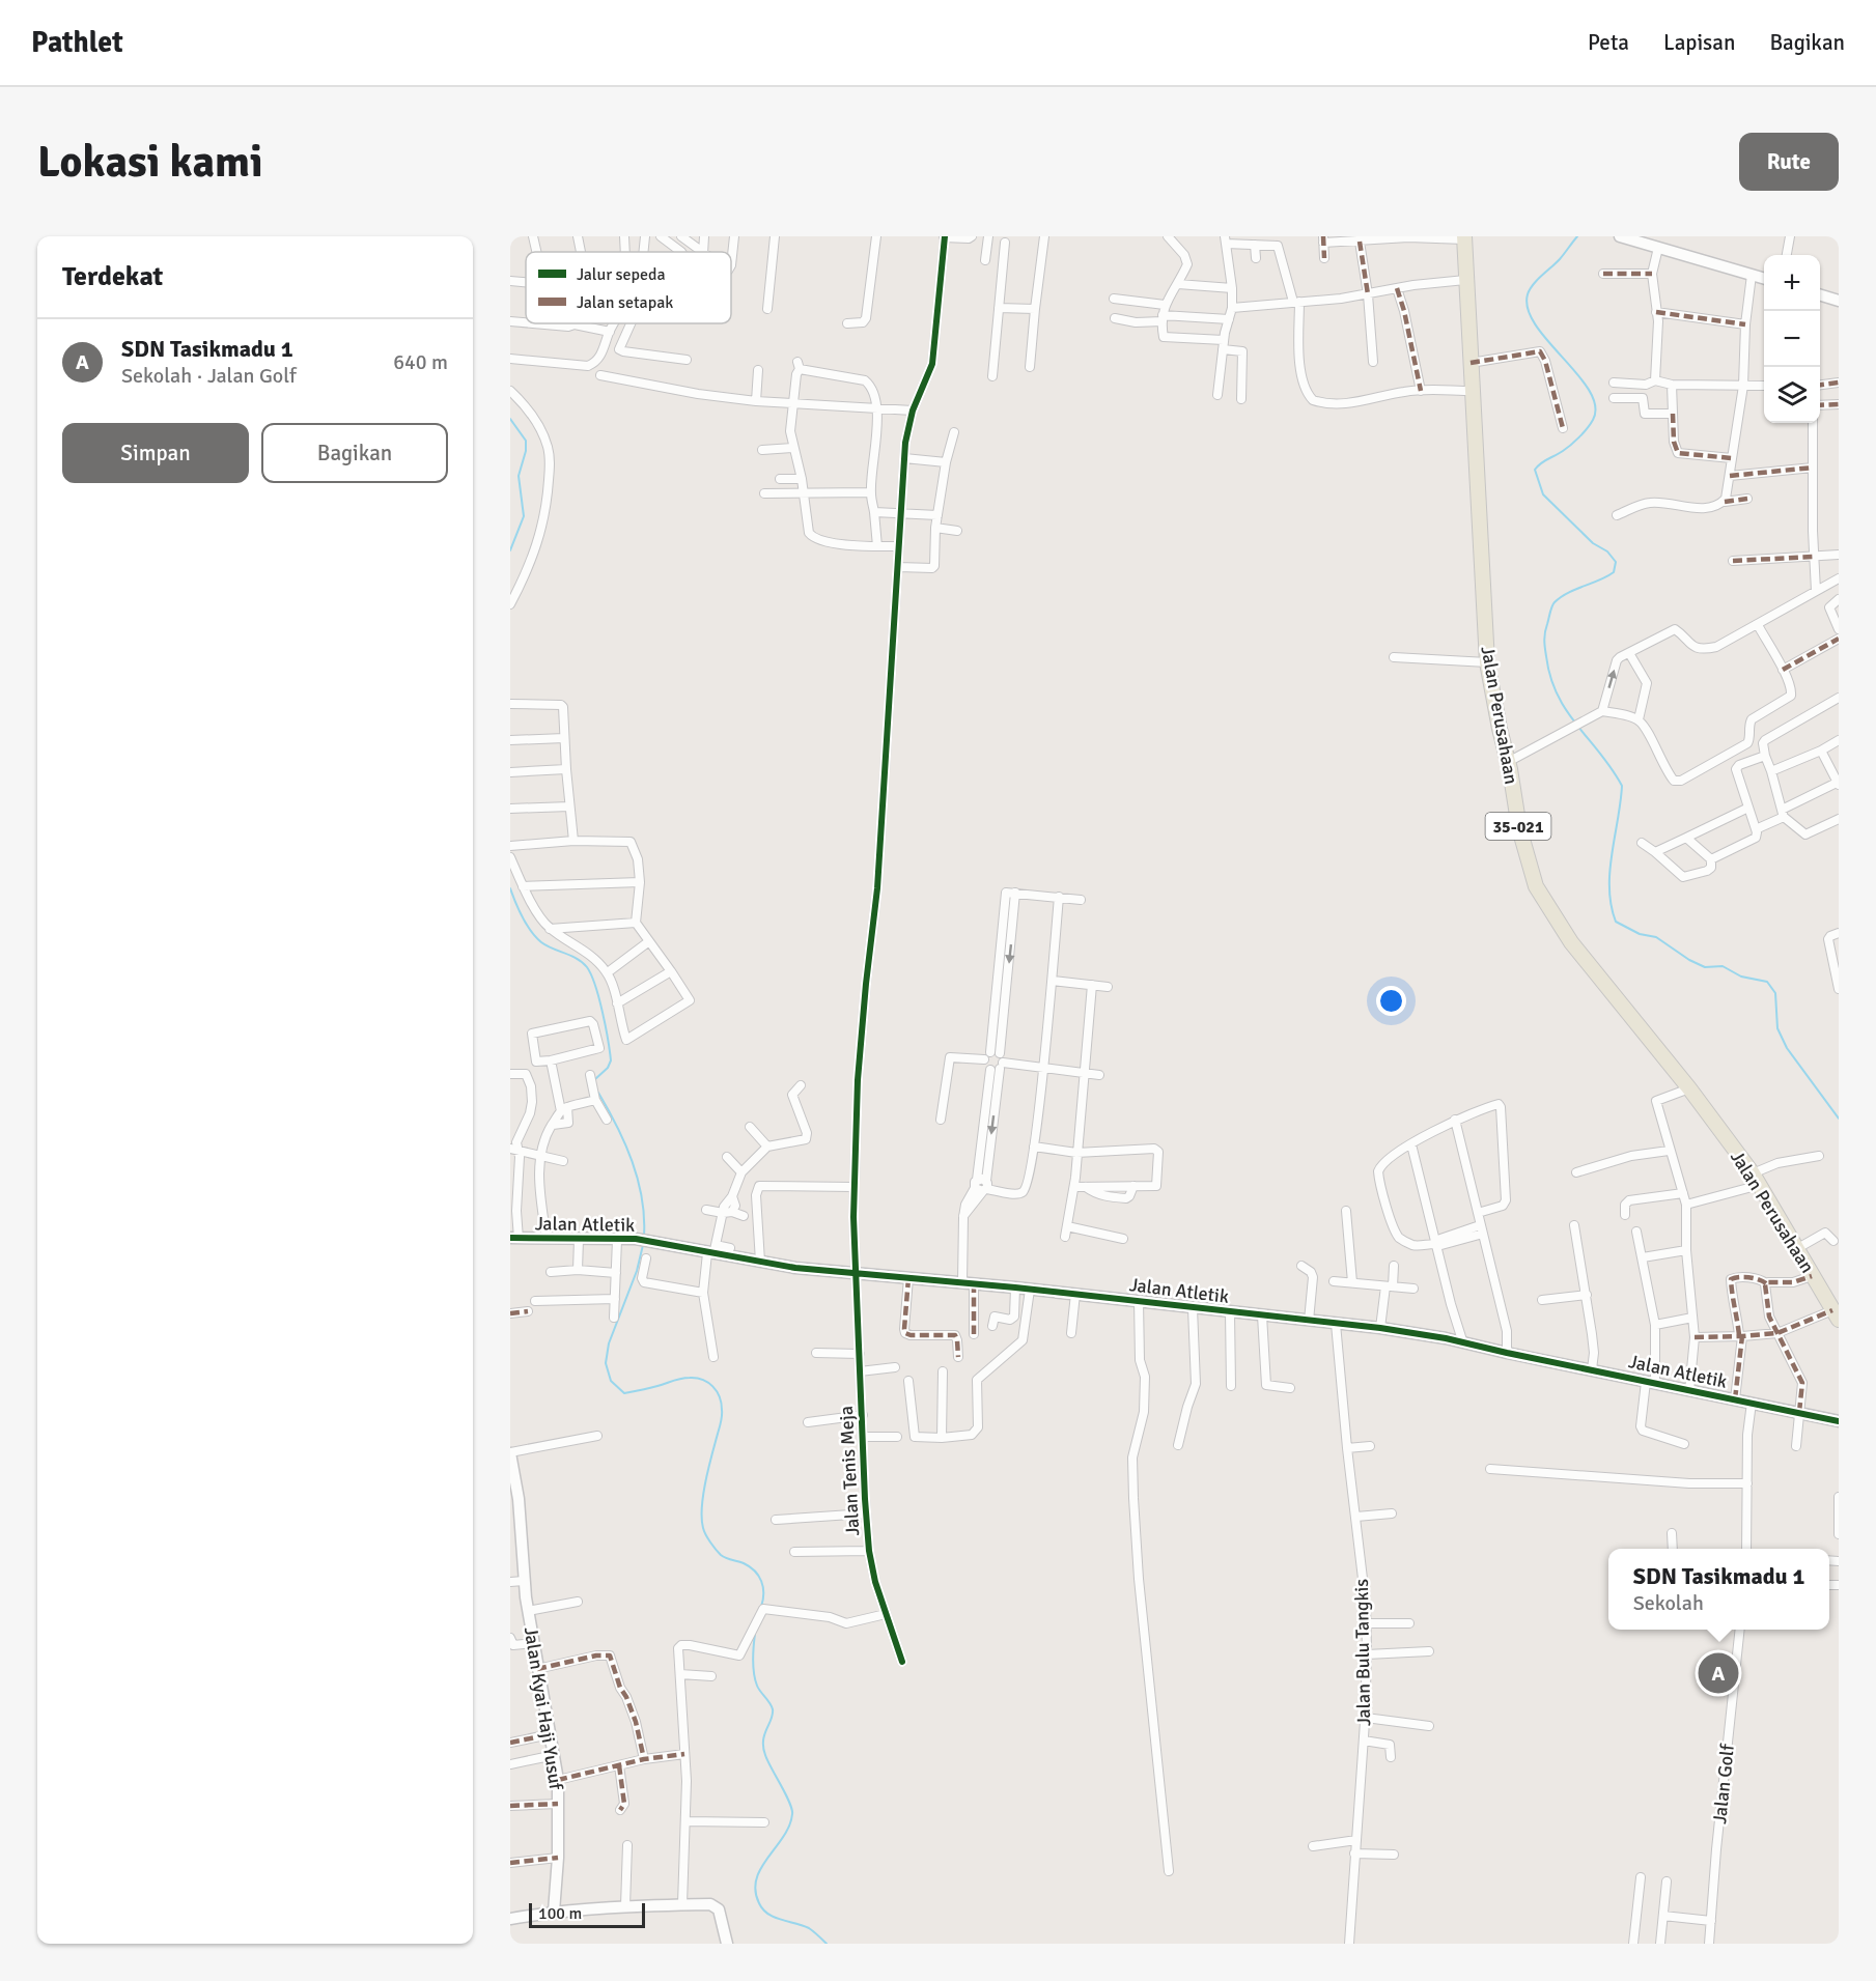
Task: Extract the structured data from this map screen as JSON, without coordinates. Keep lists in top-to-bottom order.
{
  "streets": {
    "main road": ["Jalan Perusahaan", "35-021"],
    "street": [
      "Jalan Atletik",
      "Jalan Tenis Meja",
      "Jalan Bulu Tangkis",
      "Jalan Kyai Haji Yusuf",
      "Jalan Golf"
    ]
  },
  "crossings": [
    ["Jalan Atletik", "Jalan Tenis Meja"],
    ["Jalan Atletik", "Jalan Bulu Tangkis"]
  ],
  "legend": ["Jalur sepeda", "Jalan setapak"],
  "scale_bar": "100 m",
  "page": {
    "header": "Pathlet",
    "nav": ["Peta", "Lapisan", "Bagikan"],
    "buttons": [
      "Rute",
      ["Simpan", "Bagikan"]
    ],
    "title": "Lokasi kami",
    "heading": "Terdekat",
    "map_buttons": ["+", "−"],
    "list": [
      {
        "mark": "A",
        "name": "SDN Tasikmadu 1",
        "note": "Sekolah · Jalan Golf",
        "value": "640 m"
      }
    ],
    "popup": ["SDN Tasikmadu 1", "Sekolah"],
    "pins": "A",
    "scale": "100 m"
  }
}
